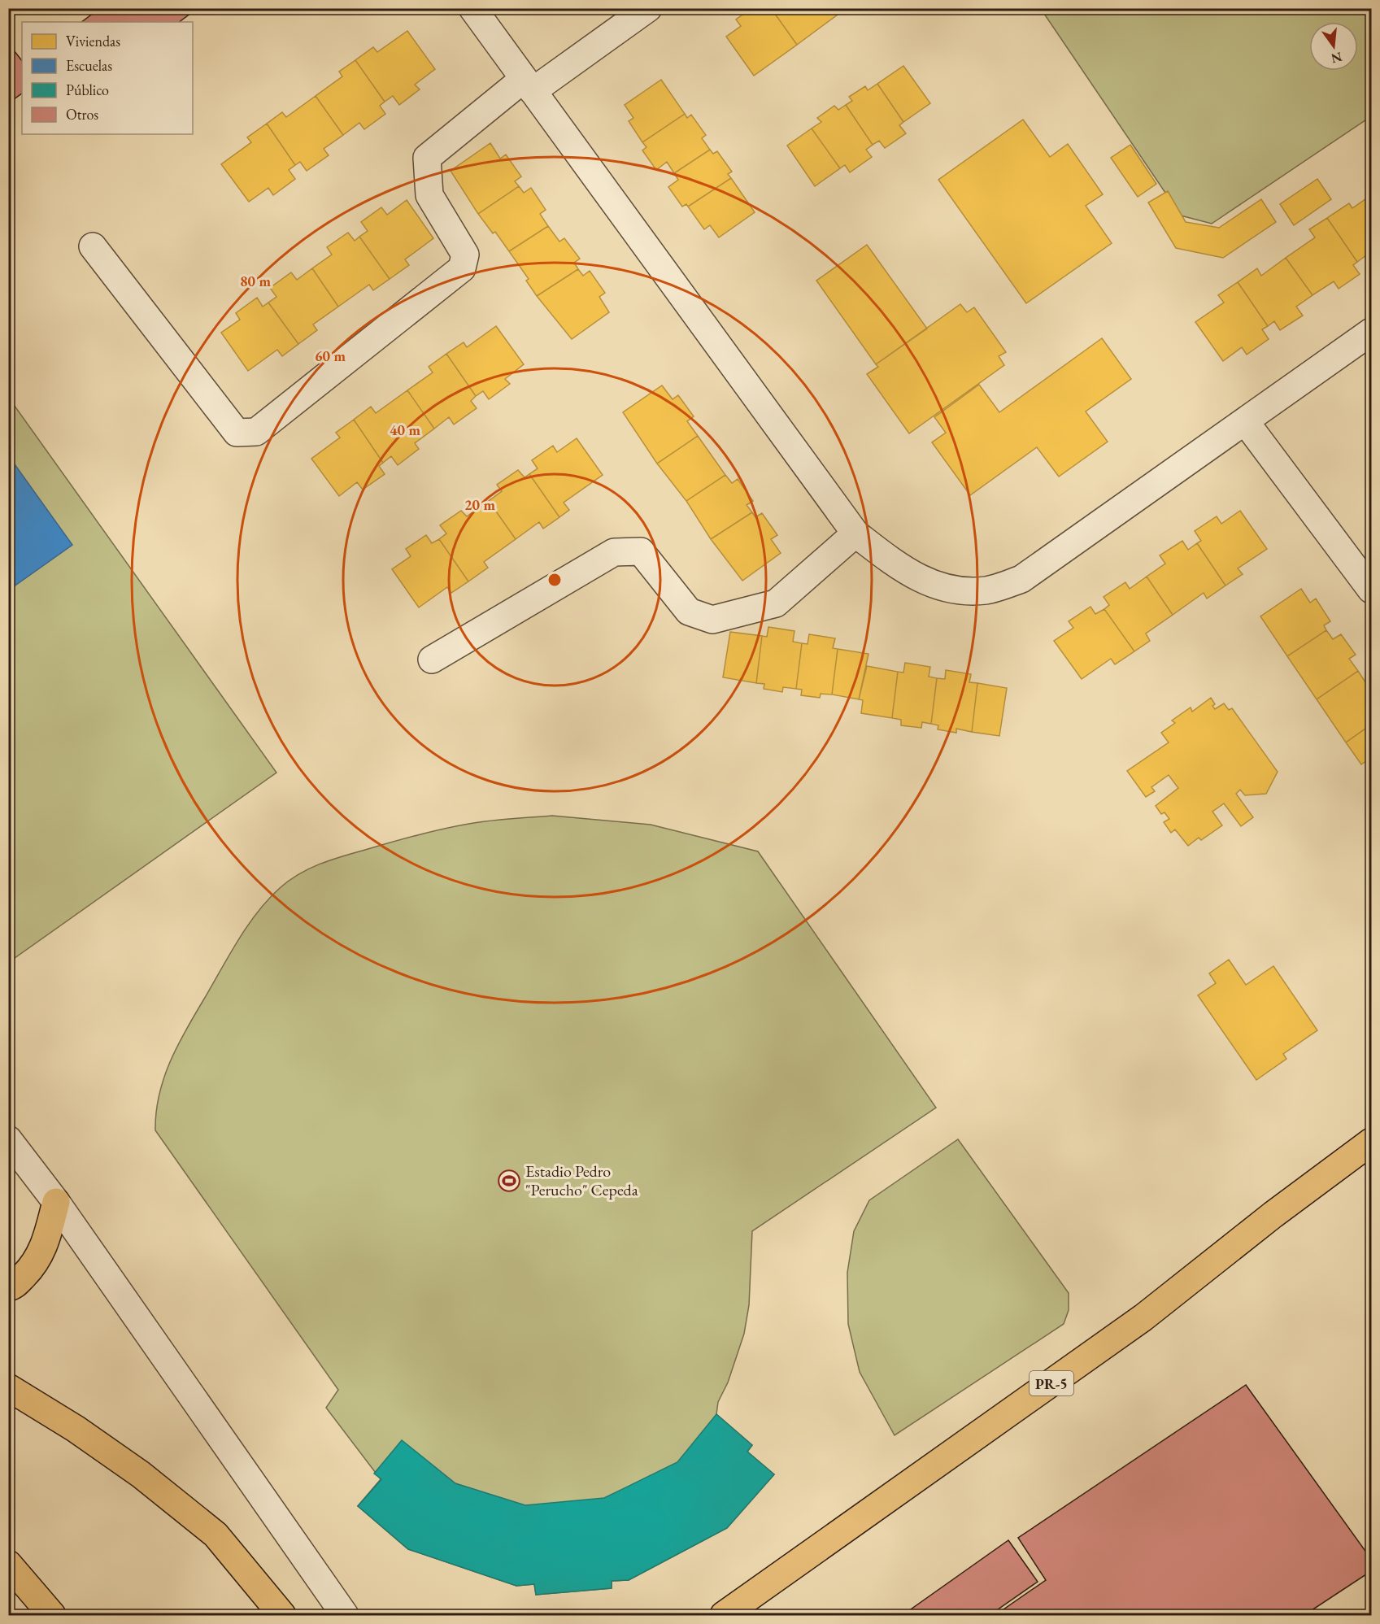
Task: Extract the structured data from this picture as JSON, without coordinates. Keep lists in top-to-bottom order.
{
  "streets": {
    "main road": ["PR-5"]
  },
  "places": {
    "sports": ["Estadio Pedro \"Perucho\" Cepeda"]
  },
  "legend": [
    "Viviendas",
    "Escuelas",
    "Público",
    "Otros"
  ],
  "north": "bottom",
  "rings": [
    "80 m",
    "60 m",
    "40 m",
    "20 m"
  ]
}
